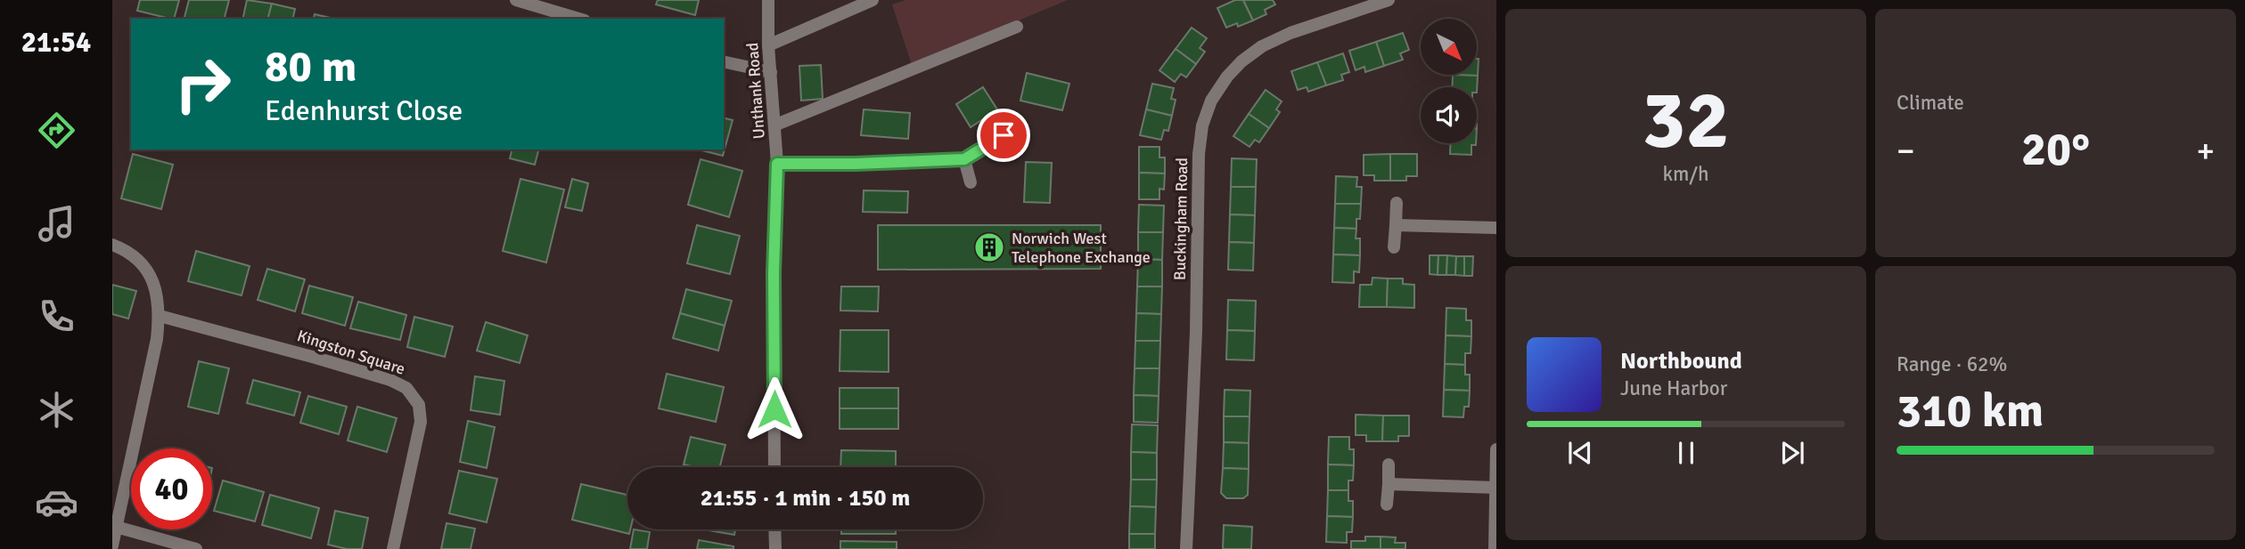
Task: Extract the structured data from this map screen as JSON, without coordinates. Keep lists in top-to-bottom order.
{
  "streets": {
    "street": ["Unthank Road", "Buckingham Road", "Kingston Square"]
  },
  "places": {
    "building": ["Norwich West Telephone Exchange"]
  },
  "north": "bottom right",
  "page": {
    "tabs": "21:54",
    "tile": [
      ["32", "km/h"],
      "Climate",
      ["Range · 62%", "310 km"]
    ],
    "turn": ["80 m", "Edenhurst Close"],
    "heat": ["−", "20°", "+"],
    "song": ["Northbound", "June Harbor"],
    "limit": "40",
    "trip": "21:55 · 1 min · 150 m"
  }
}
